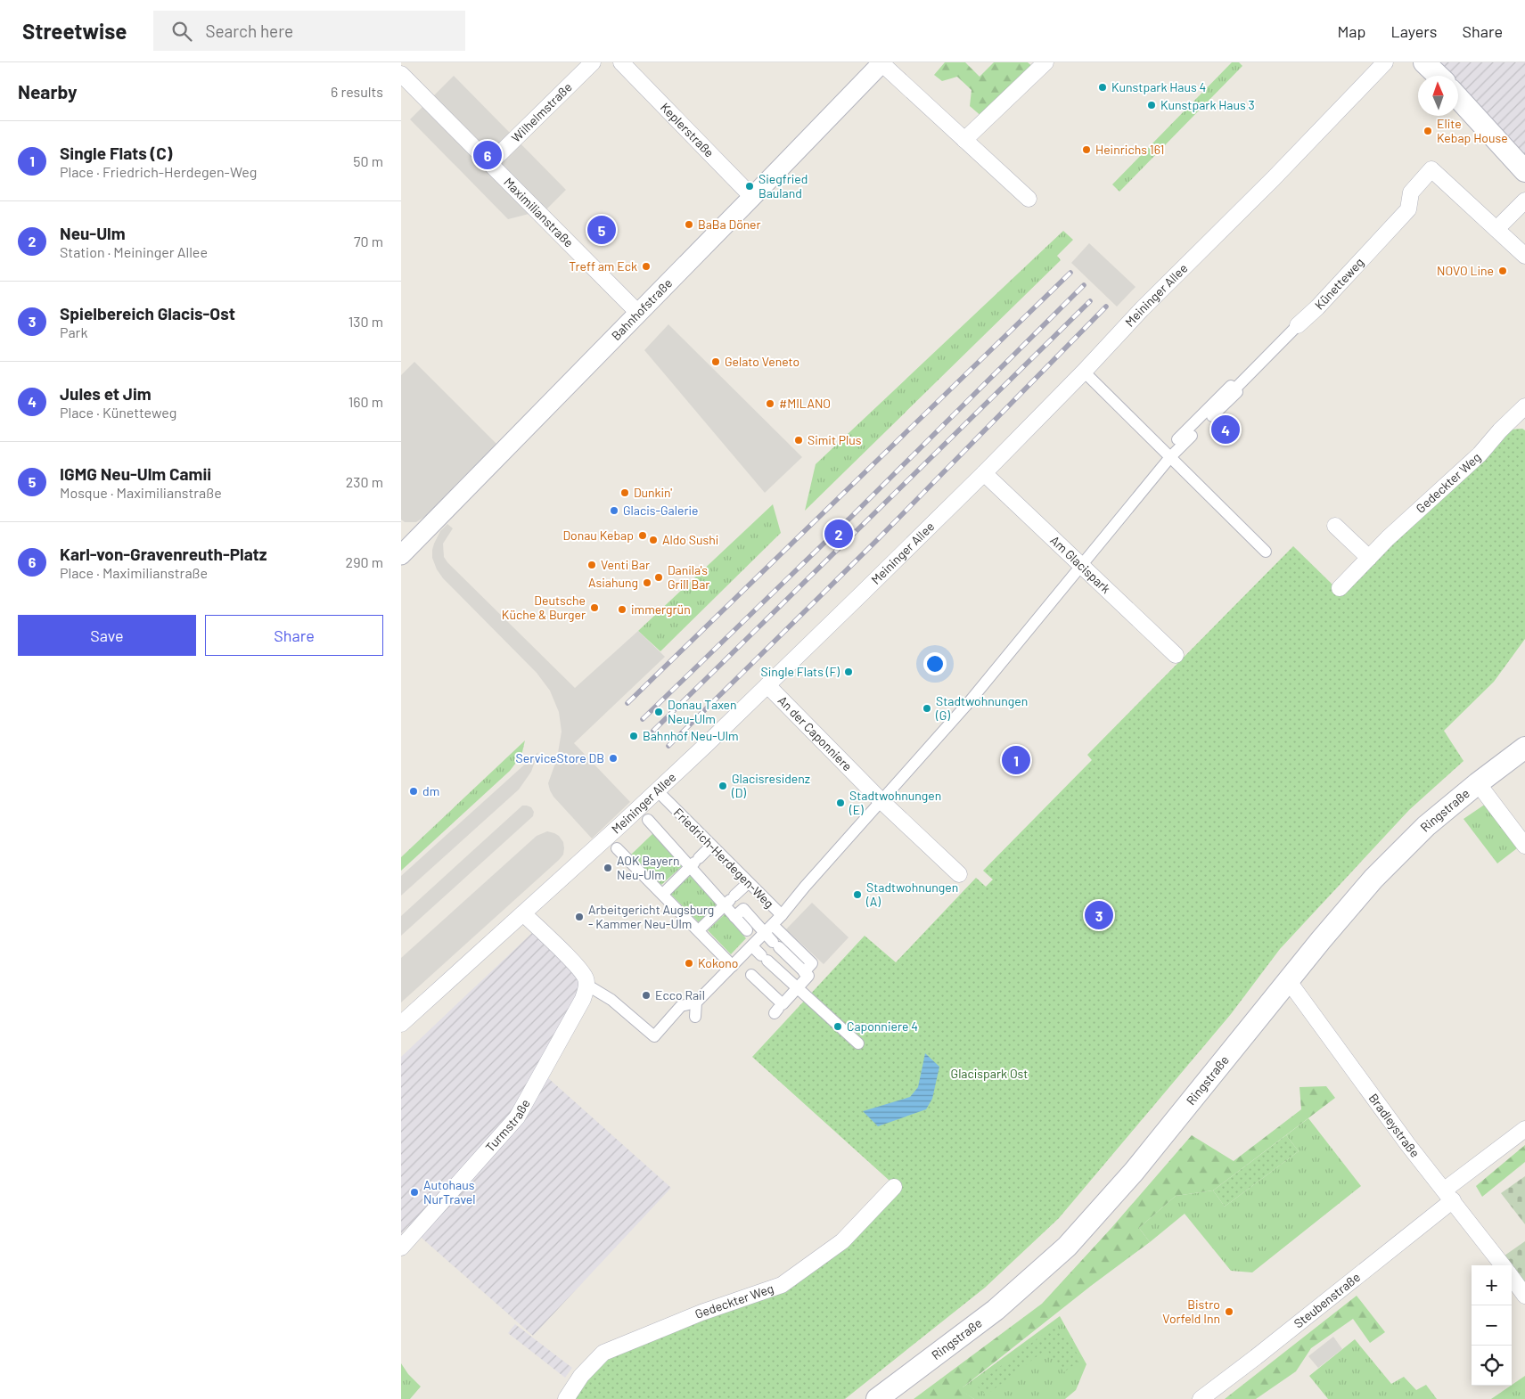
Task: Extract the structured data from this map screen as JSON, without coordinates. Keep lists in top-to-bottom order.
{
  "streets": {
    "main road": ["Ringstraße"],
    "street": [
      "Wilhelmstraße",
      "Keplerstraße",
      "Maximilianstraße",
      "Künetteweg",
      "Meininger Allee",
      "Bahnhofstraße",
      "Gedeckter Weg",
      "Am Glacispark",
      "An der Caponniere",
      "Friedrich-Herdegen-Weg",
      "Turmstraße",
      "Bradleystraße",
      "Steubenstraße"
    ]
  },
  "crossings": [
    ["Wilhelmstraße", "Maximilianstraße"],
    ["Keplerstraße", "Bahnhofstraße"],
    ["Maximilianstraße", "Bahnhofstraße"],
    ["Künetteweg", "Friedrich-Herdegen-Weg"],
    ["Meininger Allee", "Am Glacispark"],
    ["Meininger Allee", "An der Caponniere"],
    ["Meininger Allee", "Friedrich-Herdegen-Weg"],
    ["Am Glacispark", "Friedrich-Herdegen-Weg"],
    ["An der Caponniere", "Friedrich-Herdegen-Weg"],
    ["Ringstraße", "Bradleystraße"],
    ["Bradleystraße", "Steubenstraße"]
  ],
  "parks": ["Glacispark Ost"],
  "places": [
    "Kunstpark Haus 4",
    "Kunstpark Haus 3",
    "Elite Kebap House",
    "Heinrichs 161",
    "Siegfried Bauland",
    "BaBa Döner",
    "Treff am Eck",
    "NOVO Line",
    "Gelato Veneto",
    "#MILANO",
    "Simit Plus",
    "Dunkin'",
    "Glacis-Galerie",
    "Donau Kebap",
    "Aldo Sushi",
    "Venti Bar",
    "Danila's Grill Bar",
    "Asiahung",
    "Deutsche Küche & Burger",
    "immergrün",
    "Single Flats (F)",
    "Stadtwohnungen (G)",
    "Donau Taxen Neu-Ulm",
    "Bahnhof Neu-Ulm",
    "ServiceStore DB",
    "Glacisresidenz (D)",
    "dm",
    "Stadtwohnungen (E)",
    "AOK Bayern Neu-Ulm",
    "Stadtwohnungen (A)",
    "Arbeitgericht Augsburg - Kammer Neu-Ulm",
    "Kokono",
    "Ecco Rail",
    "Caponniere 4",
    "Autohaus NurTravel",
    "Bistro Vorfeld Inn"
  ],
  "north": "top",
  "page": {
    "header": "Streetwise",
    "search": "Search here",
    "nav": ["Map", "Layers", "Share"],
    "heading": ["Nearby", "6 results"],
    "list": [
      {
        "mark": "1",
        "name": "Single Flats (C)",
        "note": "Place · Friedrich-Herdegen-Weg",
        "value": "50 m"
      },
      {
        "mark": "2",
        "name": "Neu-Ulm",
        "note": "Station · Meininger Allee",
        "value": "70 m"
      },
      {
        "mark": "3",
        "name": "Spielbereich Glacis-Ost",
        "note": "Park",
        "value": "130 m"
      },
      {
        "mark": "4",
        "name": "Jules et Jim",
        "note": "Place · Künetteweg",
        "value": "160 m"
      },
      {
        "mark": "5",
        "name": "IGMG Neu-Ulm Camii",
        "note": "Mosque · Maximilianstraße",
        "value": "230 m"
      },
      {
        "mark": "6",
        "name": "Karl-von-Gravenreuth-Platz",
        "note": "Place · Maximilianstraße",
        "value": "290 m"
      }
    ],
    "pins": [
      "6",
      "5",
      "4",
      "2",
      "1",
      "3"
    ],
    "buttons": ["Save", "Share"],
    "map_buttons": ["+", "−"]
  }
}
